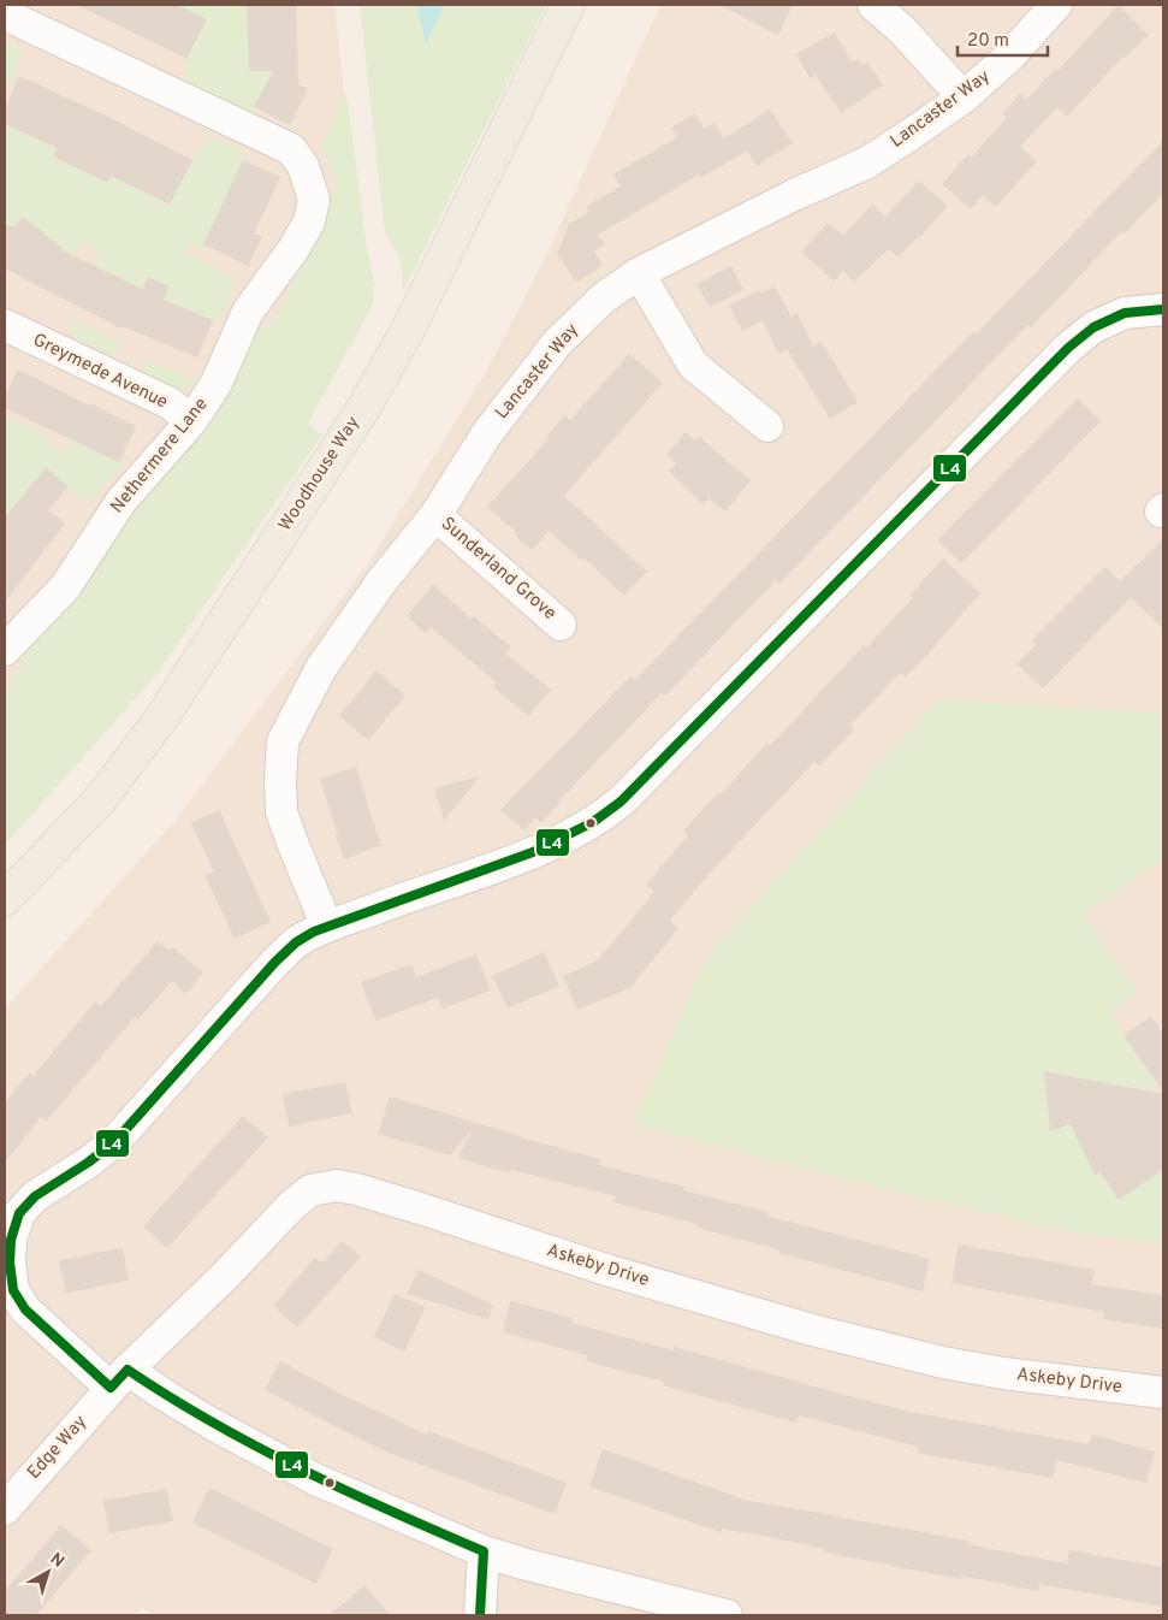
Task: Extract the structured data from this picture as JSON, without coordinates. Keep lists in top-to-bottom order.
{
  "streets": {
    "main road": ["Woodhouse Way"],
    "street": [
      "Lancaster Way",
      "Greymede Avenue",
      "Nethermere Lane",
      "Sunderland Grove",
      "Askeby Drive",
      "Edge Way"
    ]
  },
  "crossings": [
    ["Lancaster Way", "Sunderland Grove"],
    ["Greymede Avenue", "Nethermere Lane"],
    ["Askeby Drive", "Edge Way"]
  ],
  "lines": ["transit line L4"],
  "scale_bar": "20 m",
  "north": "top right"
}
